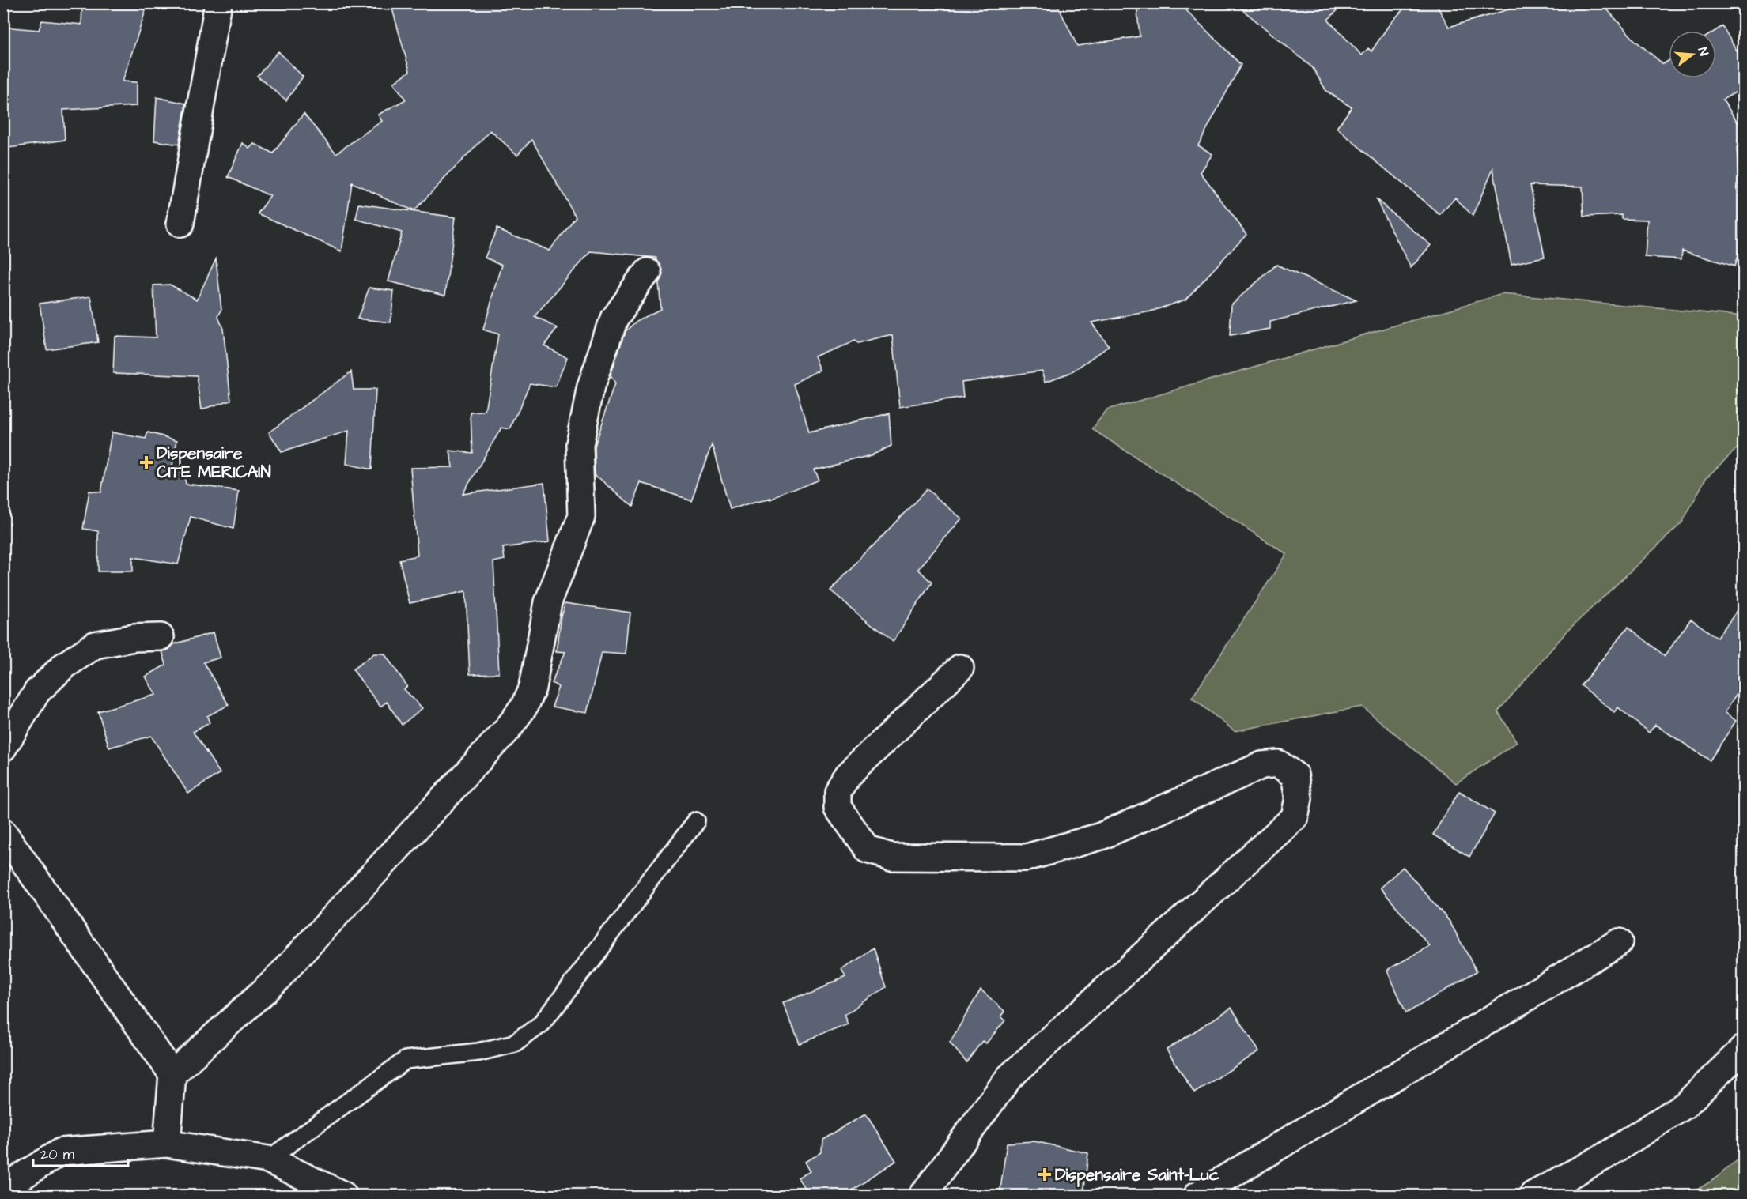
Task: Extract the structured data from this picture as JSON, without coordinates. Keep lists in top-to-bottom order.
{
  "places": {
    "health": ["Dispensaire CITE MERICAIN", "Dispensaire Saint-Luc"]
  },
  "scale_bar": "20 m",
  "north": "right"
}
